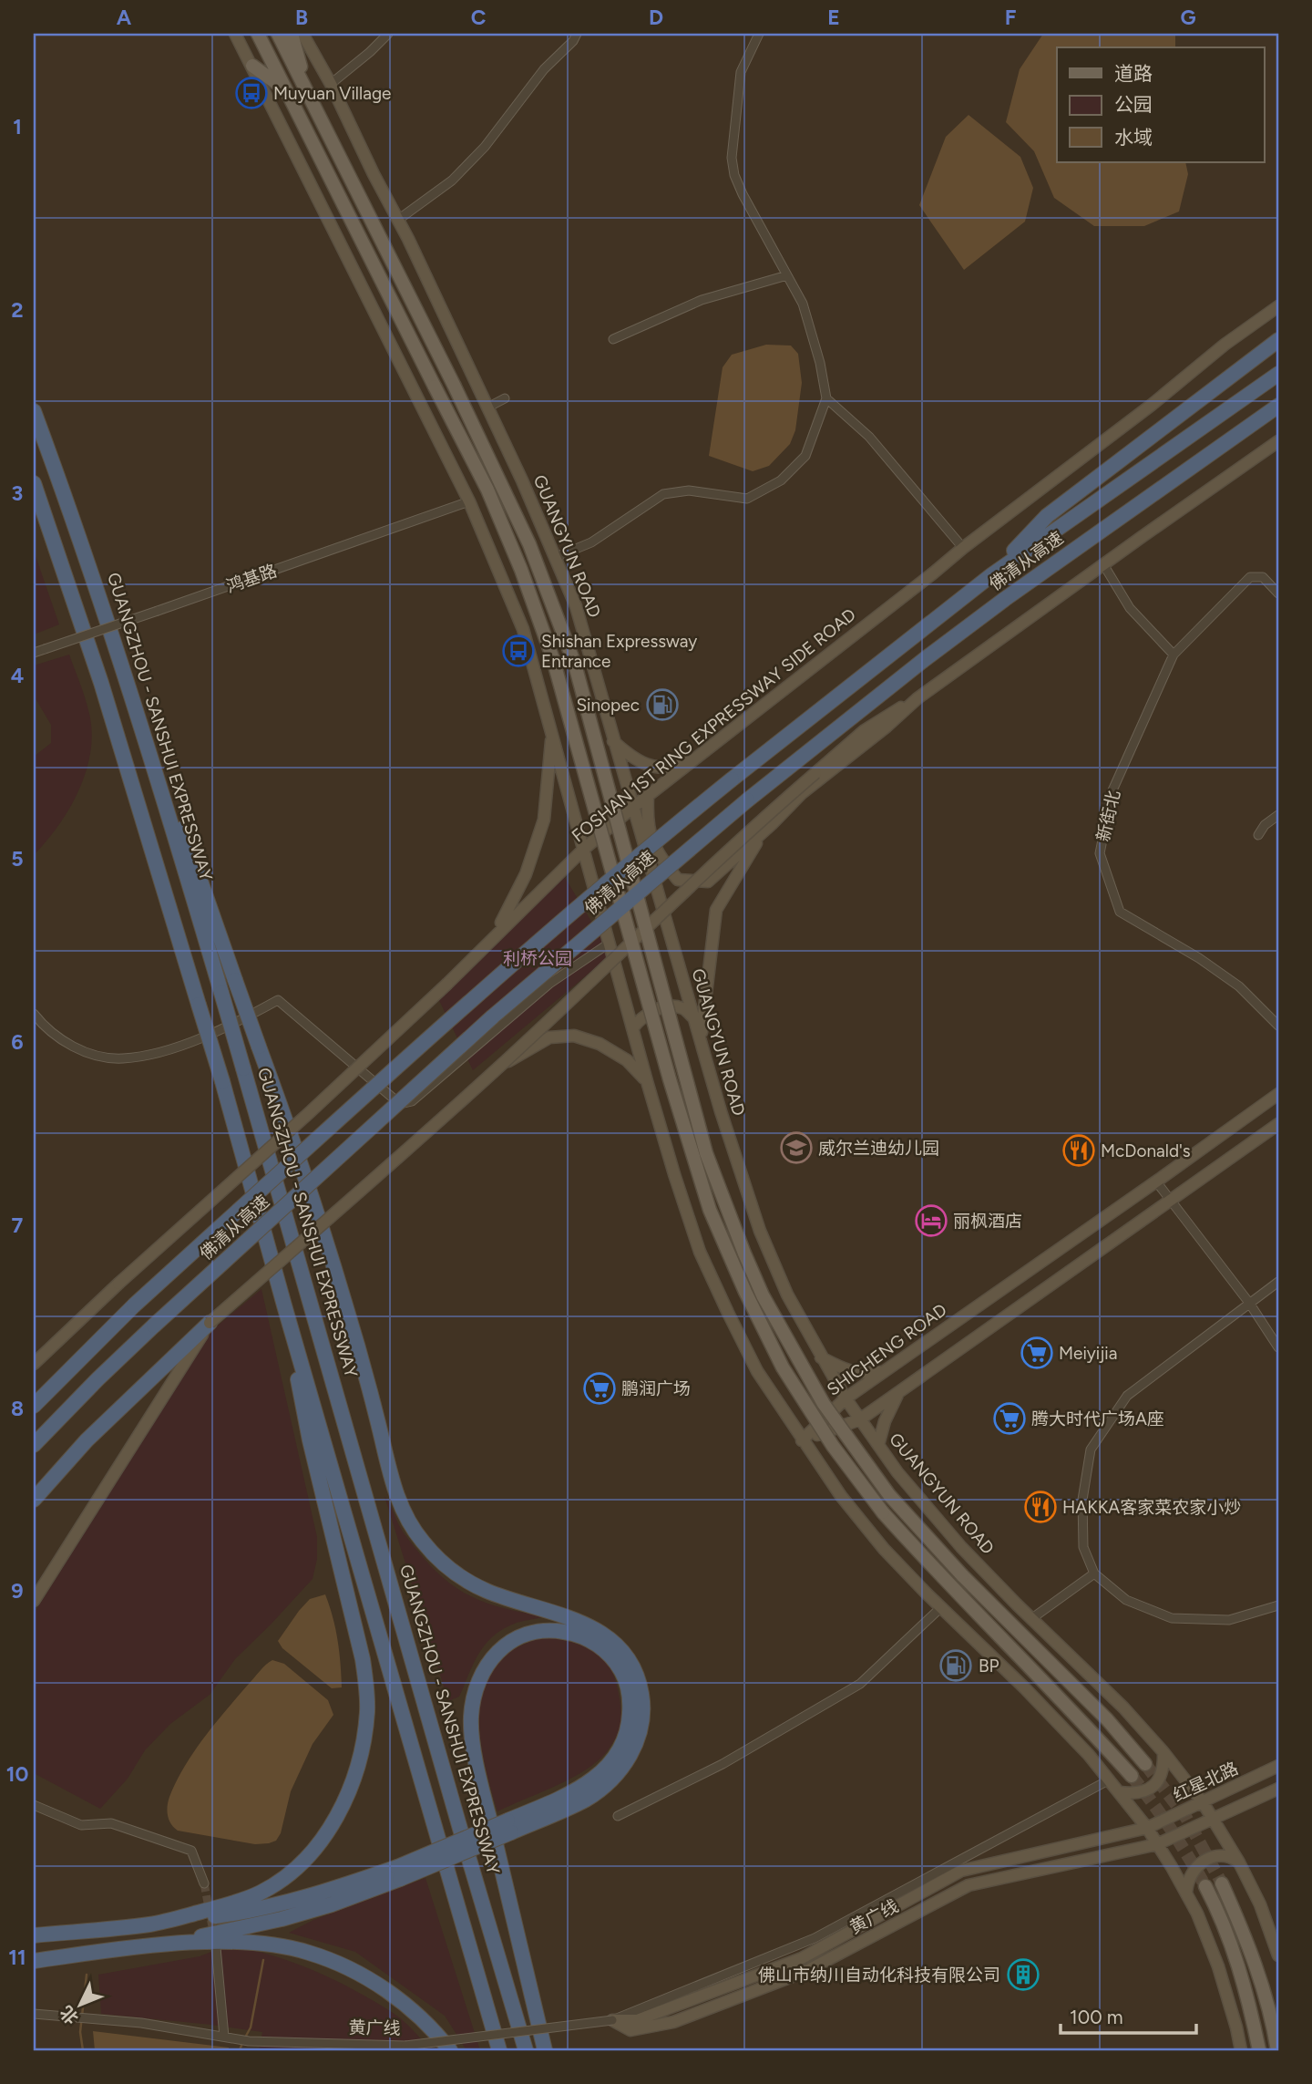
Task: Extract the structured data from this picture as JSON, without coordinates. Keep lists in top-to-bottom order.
{
  "streets": {
    "highway": ["佛清从高速", "GUANGZHOU - SANSHUI EXPRESSWAY"],
    "main road": [
      "GUANGYUN ROAD",
      "FOSHAN 1ST RING EXPRESSWAY SIDE ROAD",
      "SHICHENG ROAD",
      "红星北路",
      "黄广线"
    ],
    "street": ["鸿基路", "新街北"]
  },
  "crossings": [
    ["GUANGYUN ROAD", "FOSHAN 1ST RING EXPRESSWAY SIDE ROAD"],
    ["GUANGYUN ROAD", "SHICHENG ROAD"],
    ["GUANGYUN ROAD", "红星北路"],
    ["GUANGYUN ROAD", "黄广线"],
    ["红星北路", "黄广线"]
  ],
  "parks": ["利桥公园"],
  "places": {
    "bus stop": ["Muyuan Village", "Shishan Expressway Entrance"],
    "fuel station": ["Sinopec", "BP"],
    "school or university": ["威尔兰迪幼儿园"],
    "restaurant": ["McDonald's", "HAKKA客家菜农家小炒"],
    "hotel": ["丽枫酒店"],
    "supermarket": ["Meiyijia", "鹏润广场", "腾大时代广场A座"],
    "building": ["佛山市纳川自动化科技有限公司"]
  },
  "legend": ["道路", "公园", "水域"],
  "scale_bar": "100 m",
  "north": "bottom left",
  "grid": {
    "columns": [
      "A",
      "B",
      "C",
      "D",
      "E",
      "F",
      "G"
    ],
    "rows": [
      "1",
      "2",
      "3",
      "4",
      "5",
      "6",
      "7",
      "8",
      "9",
      "10",
      "11"
    ]
  }
}
